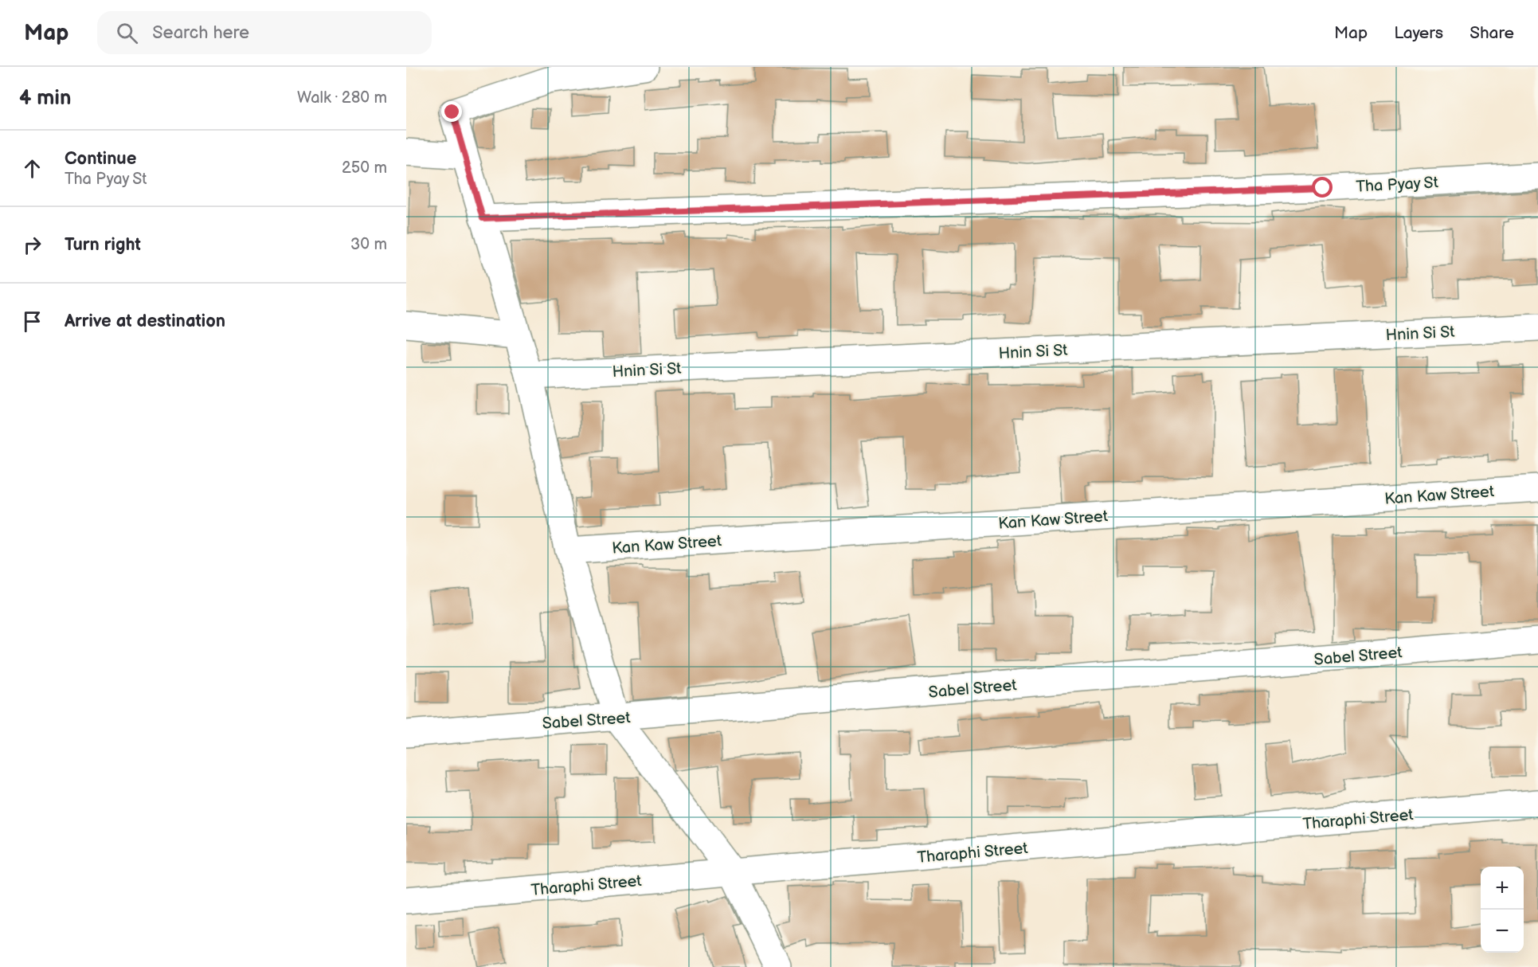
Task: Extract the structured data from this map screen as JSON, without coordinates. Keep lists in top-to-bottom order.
{
  "streets": {
    "street": [
      "Tha Pyay St",
      "Hnin Si St",
      "Kan Kaw Street",
      "Sabel Street",
      "Tharaphi Street"
    ]
  },
  "page": {
    "header": "Map",
    "search": "Search here",
    "nav": ["Map", "Layers", "Share"],
    "heading": ["4 min", "Walk · 280 m"],
    "list": [
      ["Continue", "Tha Pyay St", "250 m"],
      ["Turn right", "30 m"],
      "Arrive at destination"
    ],
    "map_buttons": ["+", "−"]
  }
}
